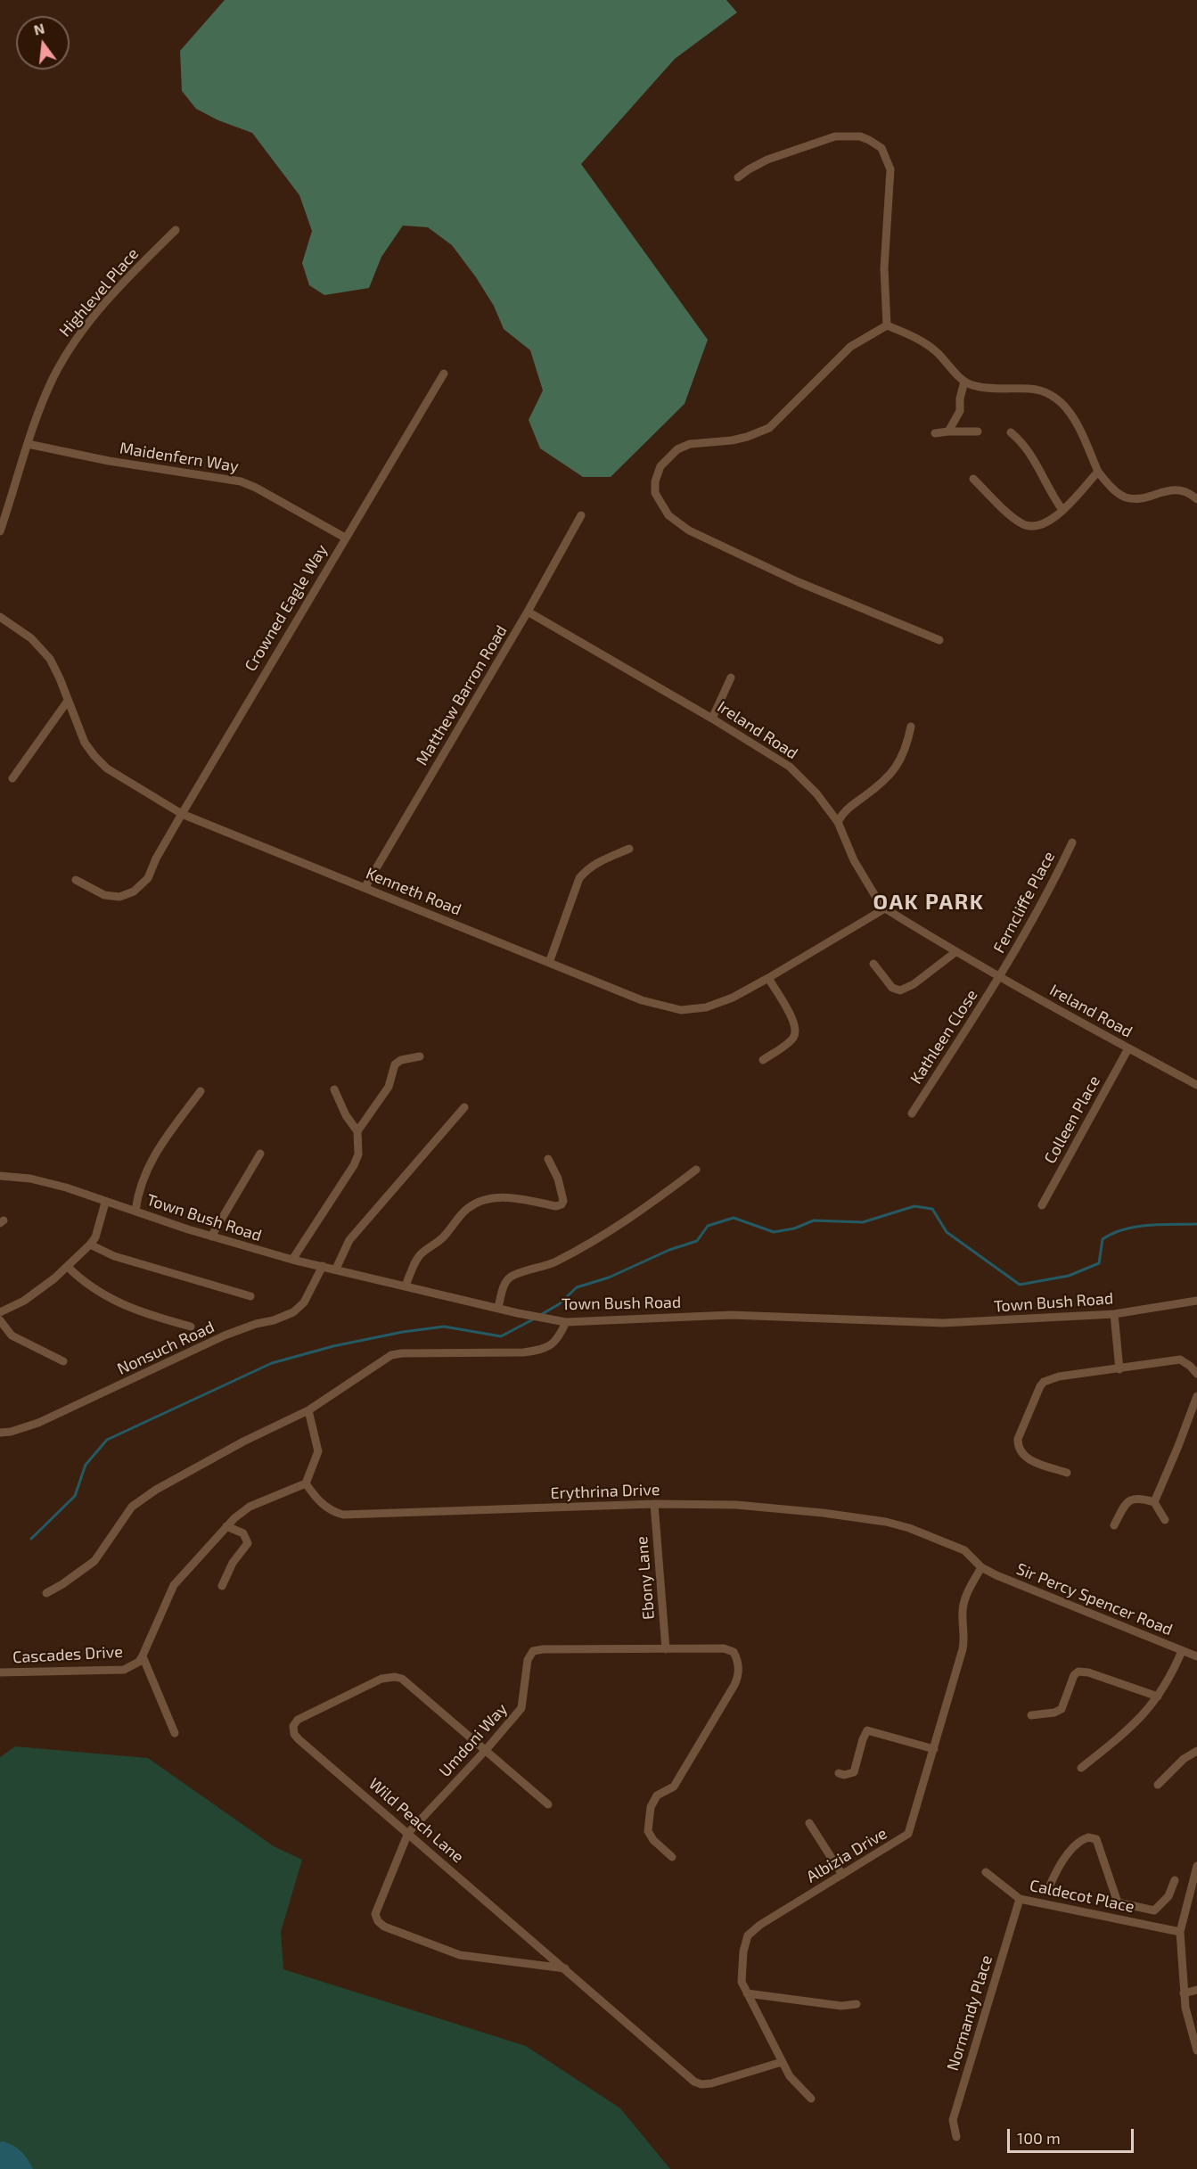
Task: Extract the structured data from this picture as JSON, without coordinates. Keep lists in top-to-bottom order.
{
  "streets": {
    "street": [
      "Highlevel Place",
      "Maidenfern Way",
      "Crowned Eagle Way",
      "Matthew Barron Road",
      "Ireland Road",
      "Kenneth Road",
      "Ferncliffe Place",
      "Kathleen Close",
      "Colleen Place",
      "Town Bush Road",
      "Nonsuch Road",
      "Erythrina Drive",
      "Ebony Lane",
      "Sir Percy Spencer Road",
      "Cascades Drive",
      "Umdoni Way",
      "Wild Peach Lane",
      "Albizia Drive",
      "Caldecot Place",
      "Normandy Place"
    ]
  },
  "crossings": [
    ["Highlevel Place", "Maidenfern Way"],
    ["Maidenfern Way", "Crowned Eagle Way"],
    ["Crowned Eagle Way", "Kenneth Road"],
    ["Matthew Barron Road", "Ireland Road"],
    ["Matthew Barron Road", "Kenneth Road"],
    ["Ireland Road", "Kenneth Road"],
    ["Ireland Road", "Ferncliffe Place"],
    ["Ireland Road", "Kathleen Close"],
    ["Ireland Road", "Colleen Place"],
    ["Ferncliffe Place", "Kathleen Close"],
    ["Town Bush Road", "Nonsuch Road"],
    ["Erythrina Drive", "Ebony Lane"],
    ["Erythrina Drive", "Sir Percy Spencer Road"],
    ["Erythrina Drive", "Cascades Drive"],
    ["Erythrina Drive", "Albizia Drive"],
    ["Ebony Lane", "Umdoni Way"],
    ["Sir Percy Spencer Road", "Albizia Drive"],
    ["Umdoni Way", "Wild Peach Lane"],
    ["Wild Peach Lane", "Albizia Drive"],
    ["Caldecot Place", "Normandy Place"]
  ],
  "districts": ["OAK PARK"],
  "scale_bar": "100 m",
  "north": "top"
}
